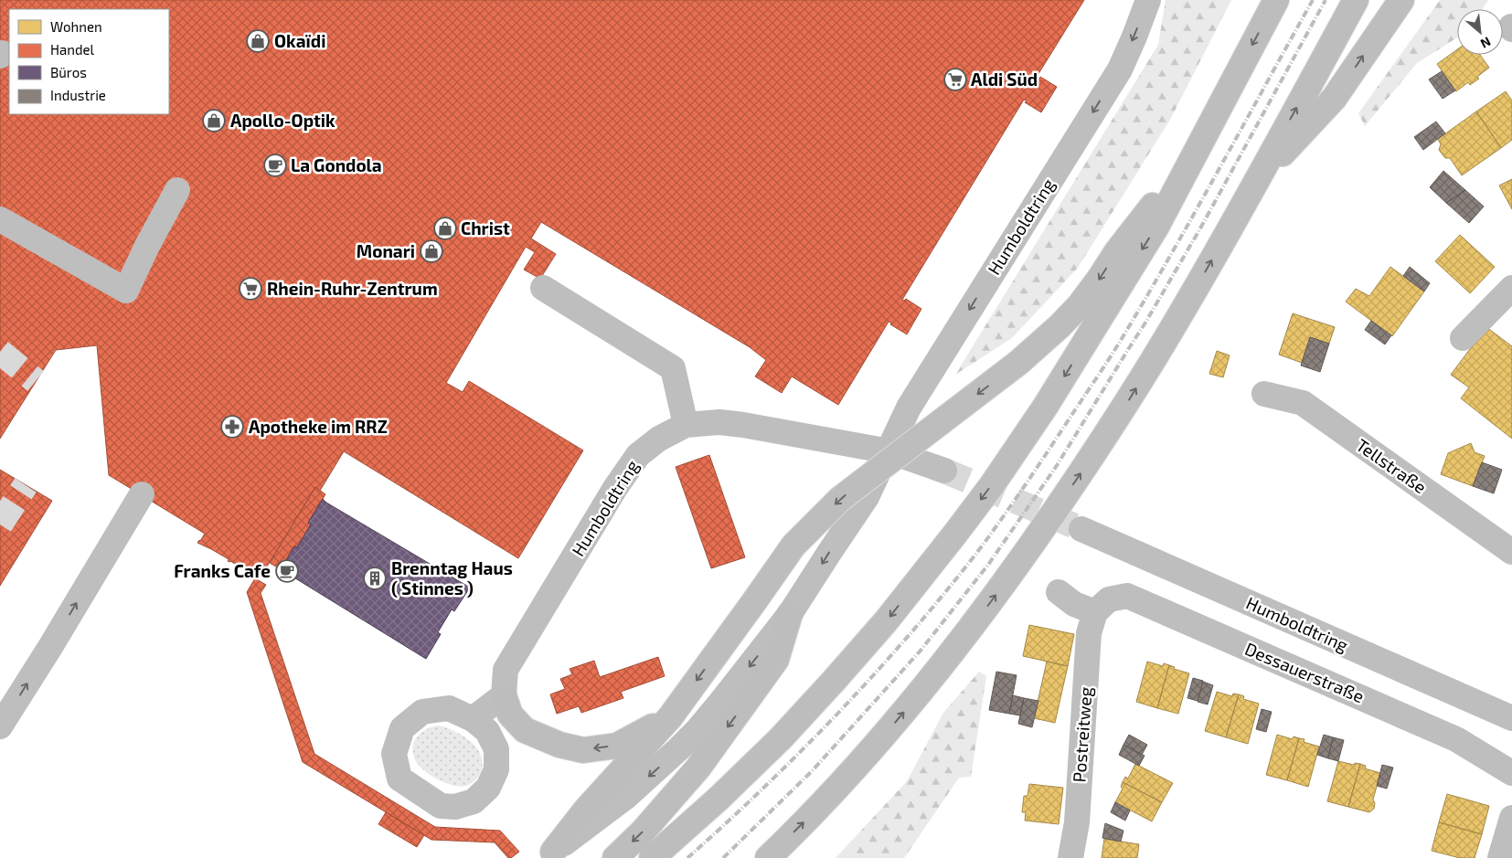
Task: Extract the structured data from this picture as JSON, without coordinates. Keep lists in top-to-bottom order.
{
  "streets": {
    "street": [
      "Humboldtring",
      "Tellstraße",
      "Dessauerstraße",
      "Postreitweg"
    ]
  },
  "crossings": [
    ["Dessauerstraße", "Postreitweg"]
  ],
  "places": {
    "shop": [
      "Okaïdi",
      "Apollo-Optik",
      "Christ",
      "Monari"
    ],
    "supermarket": ["Aldi Süd", "Rhein-Ruhr-Zentrum"],
    "cafe": ["La Gondola", "Franks Cafe"],
    "pharmacy": ["Apotheke im RRZ"],
    "building": ["Brenntag Haus ( Stinnes )"]
  },
  "legend": [
    "Wohnen",
    "Handel",
    "Büros",
    "Industrie"
  ],
  "north": "bottom right"
}
